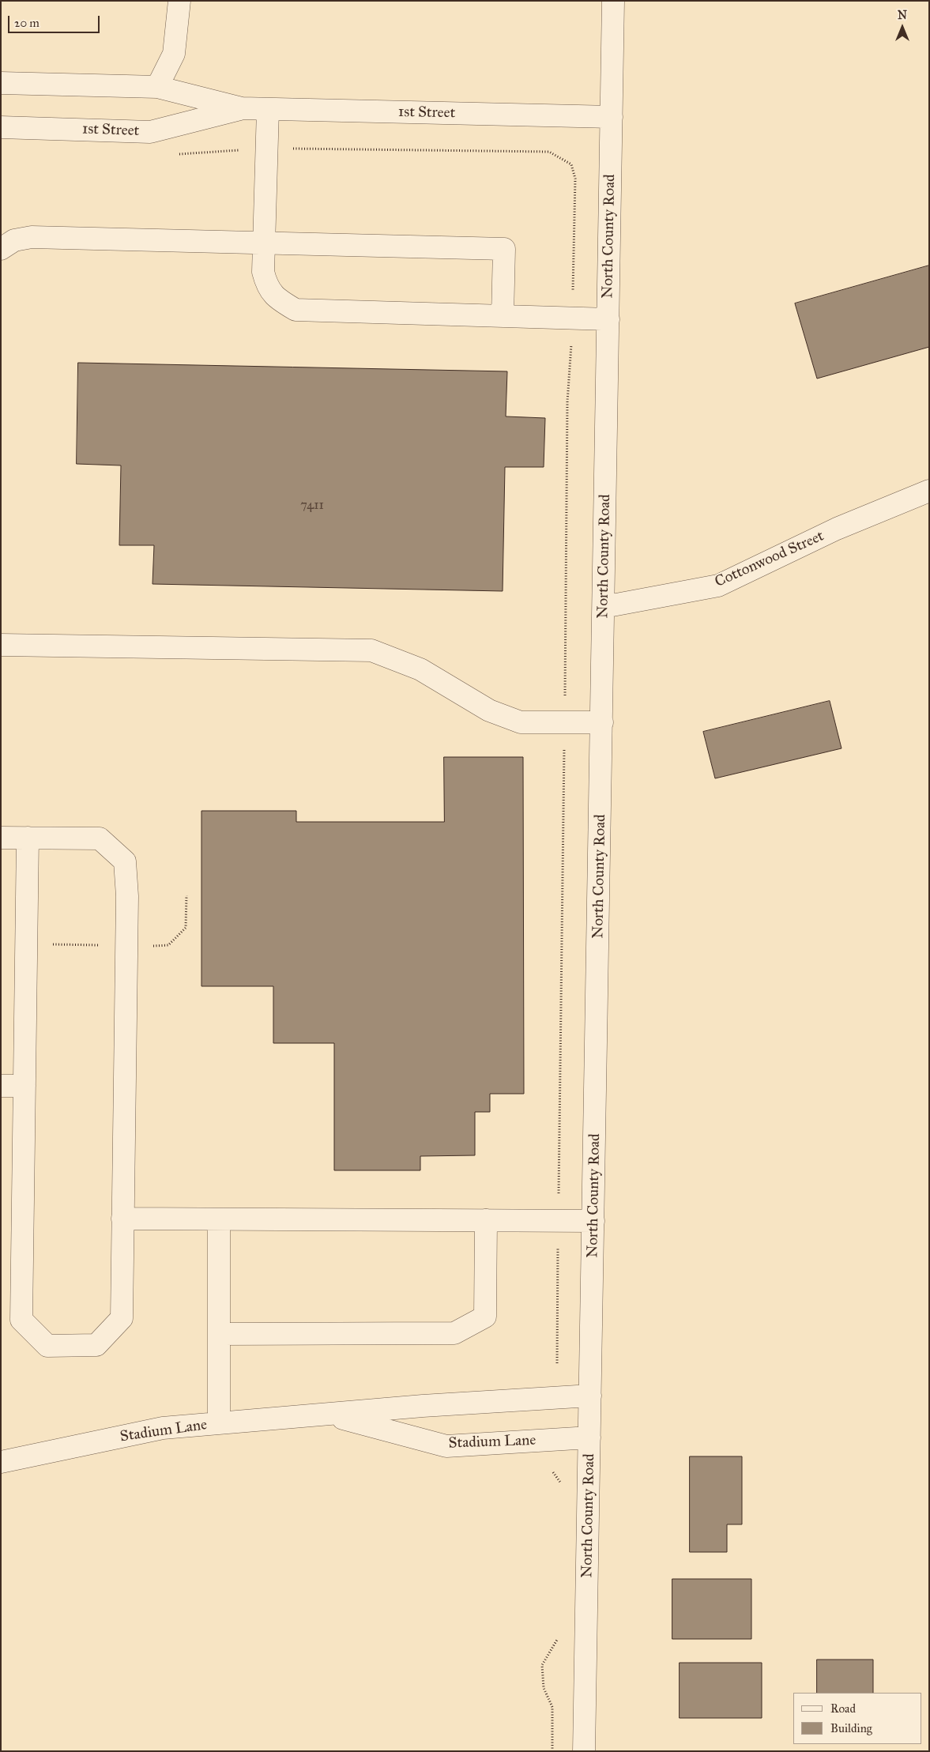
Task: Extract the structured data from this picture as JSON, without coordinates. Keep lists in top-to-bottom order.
{
  "streets": {
    "street": [
      "1st Street",
      "North County Road",
      "Cottonwood Street",
      "Stadium Lane"
    ]
  },
  "crossings": [
    ["1st Street", "North County Road"],
    ["North County Road", "Cottonwood Street"],
    ["North County Road", "Stadium Lane"]
  ],
  "house_numbers": ["7411"],
  "legend": ["Road", "Building"],
  "scale_bar": "20 m",
  "north": "top"
}
